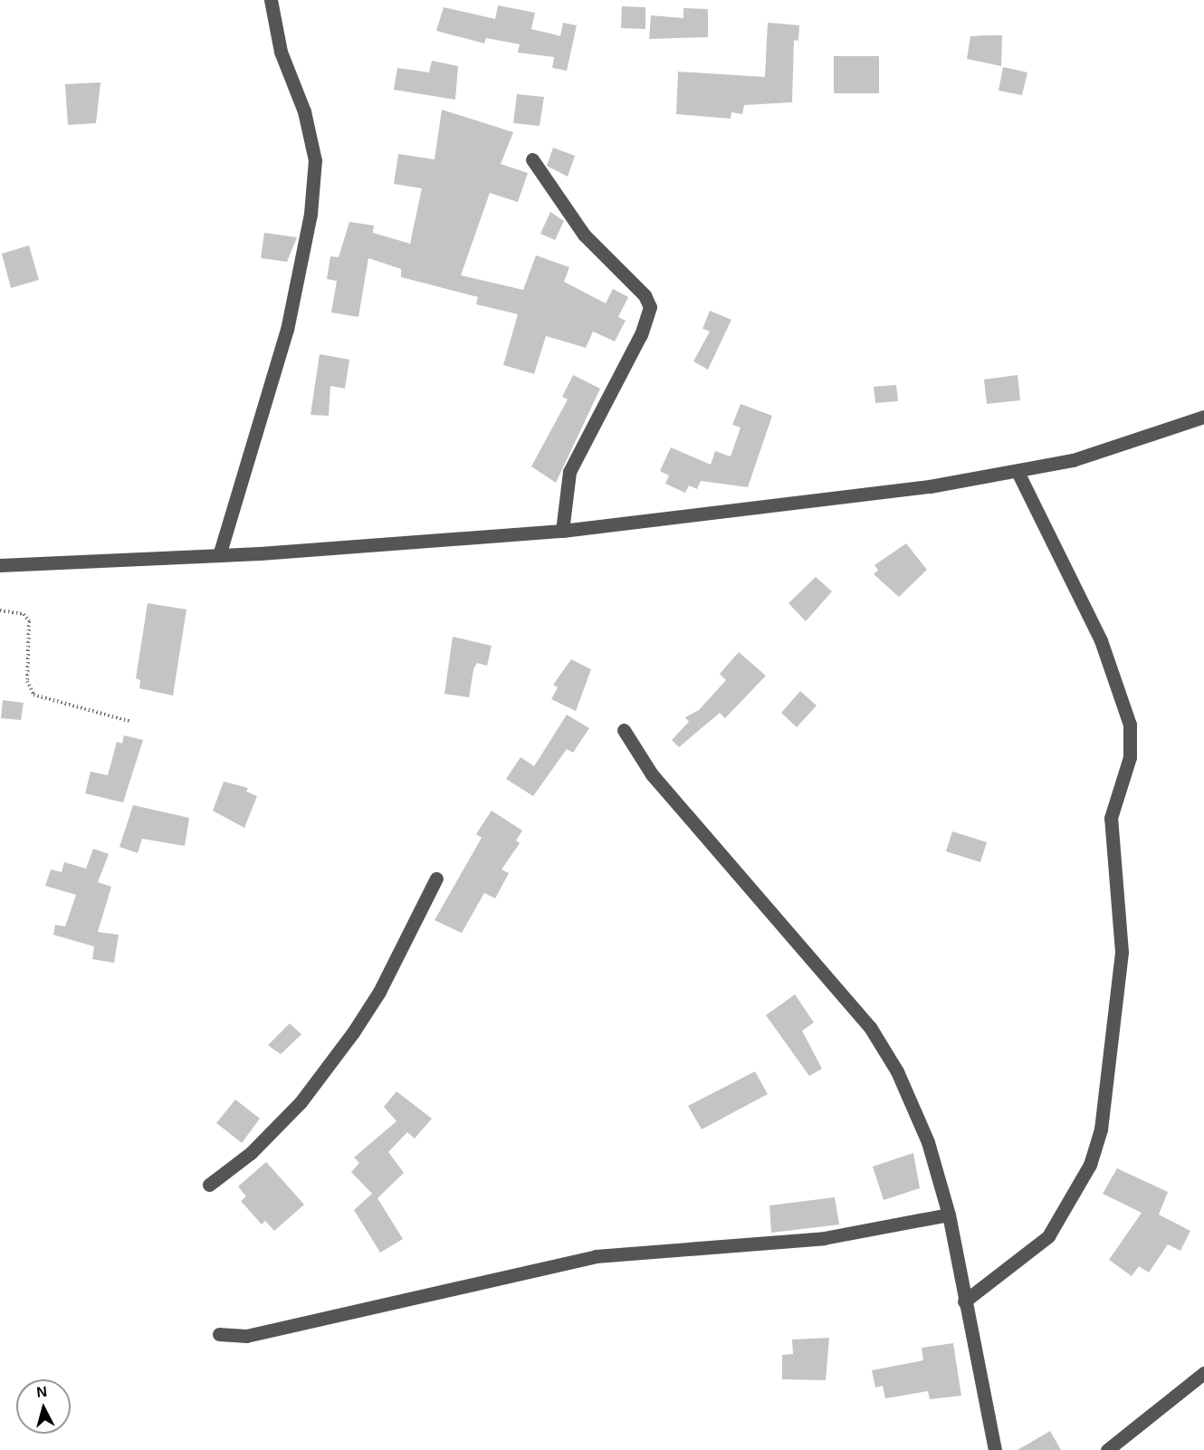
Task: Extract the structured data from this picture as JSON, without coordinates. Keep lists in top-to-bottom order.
{
  "north": "top"
}
